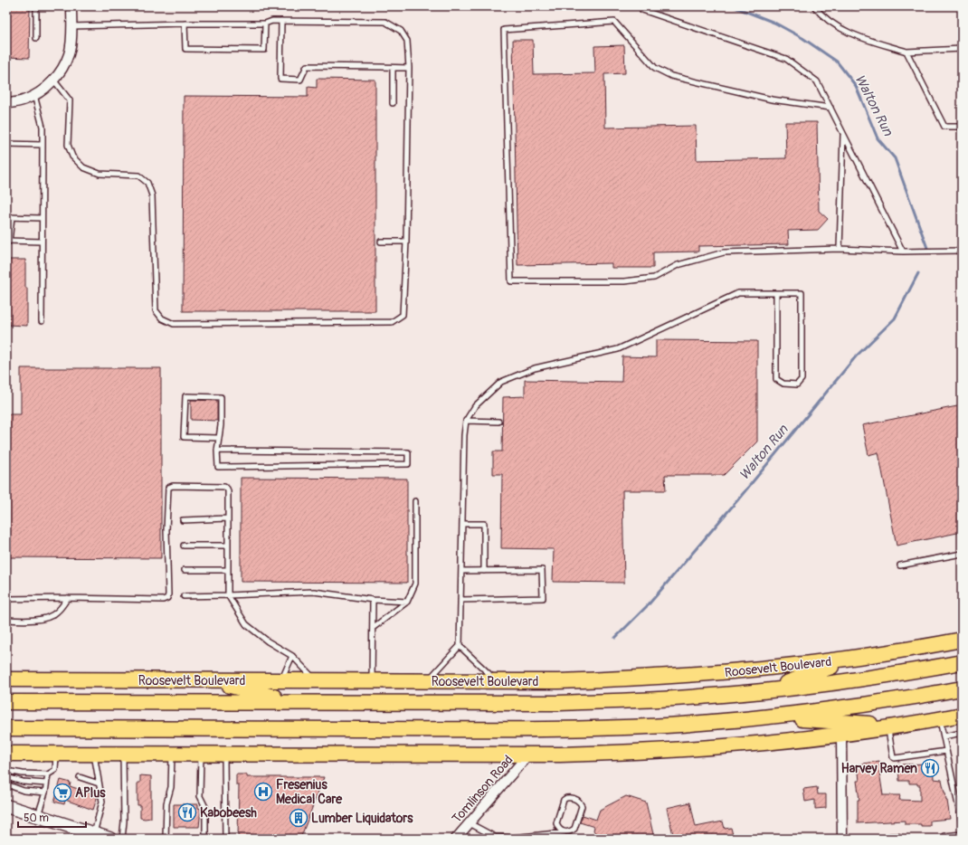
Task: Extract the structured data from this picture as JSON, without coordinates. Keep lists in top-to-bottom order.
{
  "streets": {
    "highway": ["Roosevelt Boulevard"],
    "street": ["Tomlinson Road"]
  },
  "water": ["Walton Run"],
  "places": {
    "restaurant": ["Harvey Ramen", "Kabobeesh"],
    "hospital": ["Fresenius Medical Care"],
    "supermarket": ["APlus"],
    "building": ["Lumber Liquidators"]
  },
  "scale_bar": "50 m"
}
